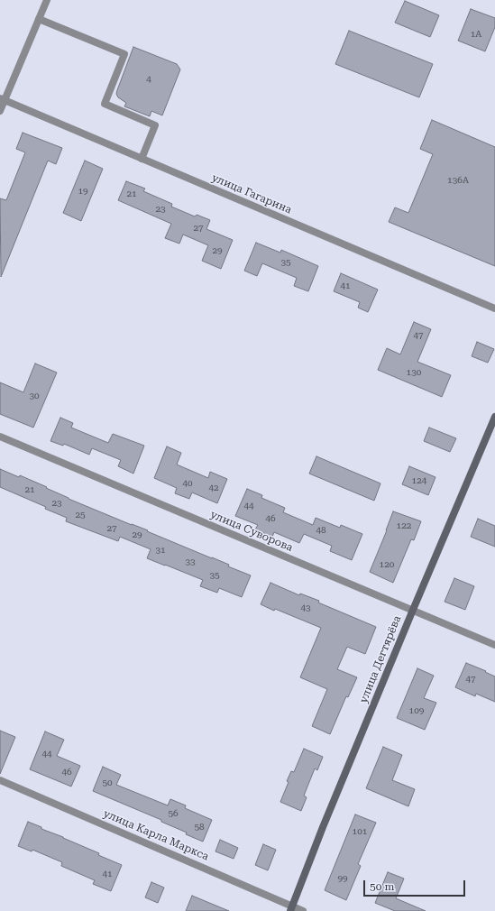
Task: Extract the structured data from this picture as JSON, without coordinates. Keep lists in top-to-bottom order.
{
  "streets": {
    "main road": ["улица Дегтярёва"],
    "street": ["улица Гагарина", "улица Суворова", "улица Карла Маркса"]
  },
  "crossings": [
    ["улица Суворова", "улица Дегтярёва"],
    ["улица Дегтярёва", "улица Карла Маркса"]
  ],
  "house_numbers": [
    "1А",
    "4",
    "136А",
    "19",
    "21",
    "23",
    "27",
    "29",
    "35",
    "41",
    "47",
    "130",
    "30",
    "124",
    "40",
    "42",
    "21",
    "23",
    "44",
    "25",
    "46",
    "122",
    "27",
    "48",
    "29",
    "31",
    "33",
    "120",
    "35",
    "43",
    "47",
    "109",
    "44",
    "46",
    "50",
    "56",
    "58",
    "101",
    "41",
    "99"
  ],
  "scale_bar": "50 m"
}
